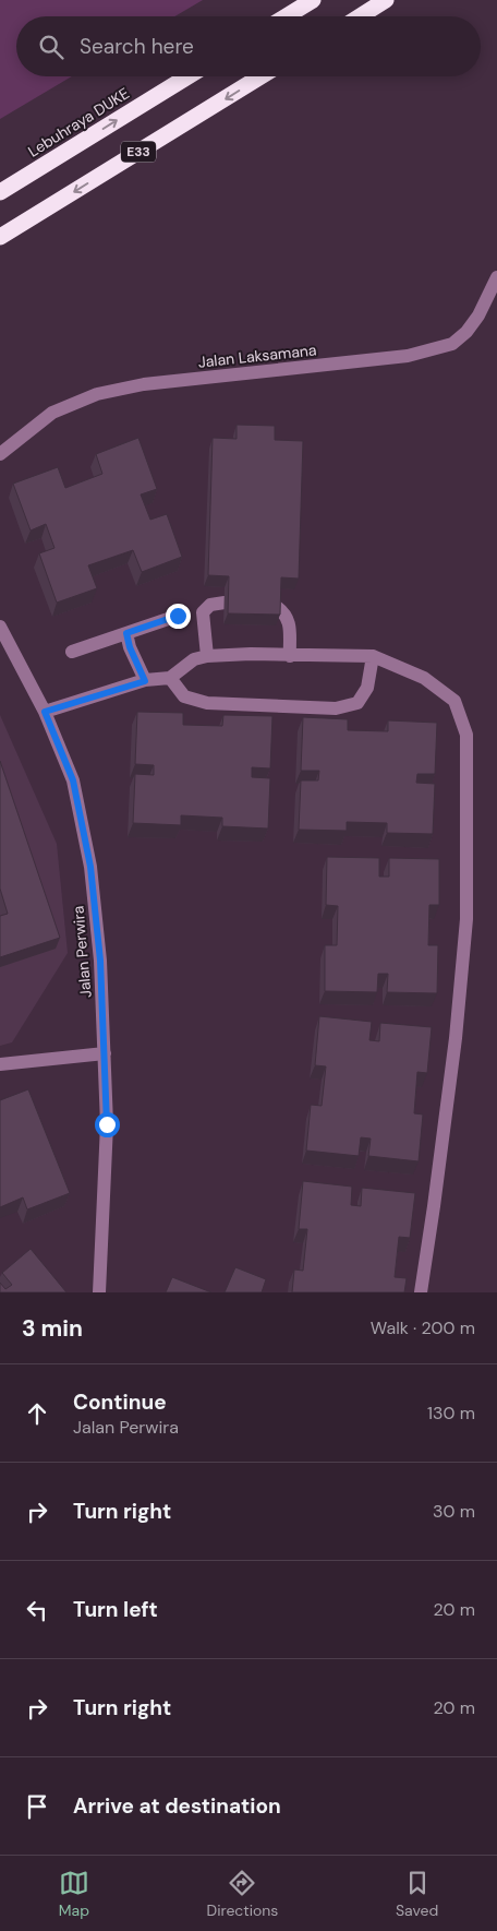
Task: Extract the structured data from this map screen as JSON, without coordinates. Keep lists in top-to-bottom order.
{
  "streets": {
    "highway": ["Lebuhraya DUKE", "E33"],
    "street": ["Jalan Laksamana", "Jalan Perwira"]
  },
  "page": {
    "search": "Search here",
    "heading": ["3 min", "Walk · 200 m"],
    "list": [
      ["Continue", "Jalan Perwira", "130 m"],
      ["Turn right", "30 m"],
      ["Turn left", "20 m"],
      ["Turn right", "20 m"],
      "Arrive at destination"
    ],
    "nav": ["Map", "Directions", "Saved"]
  }
}
